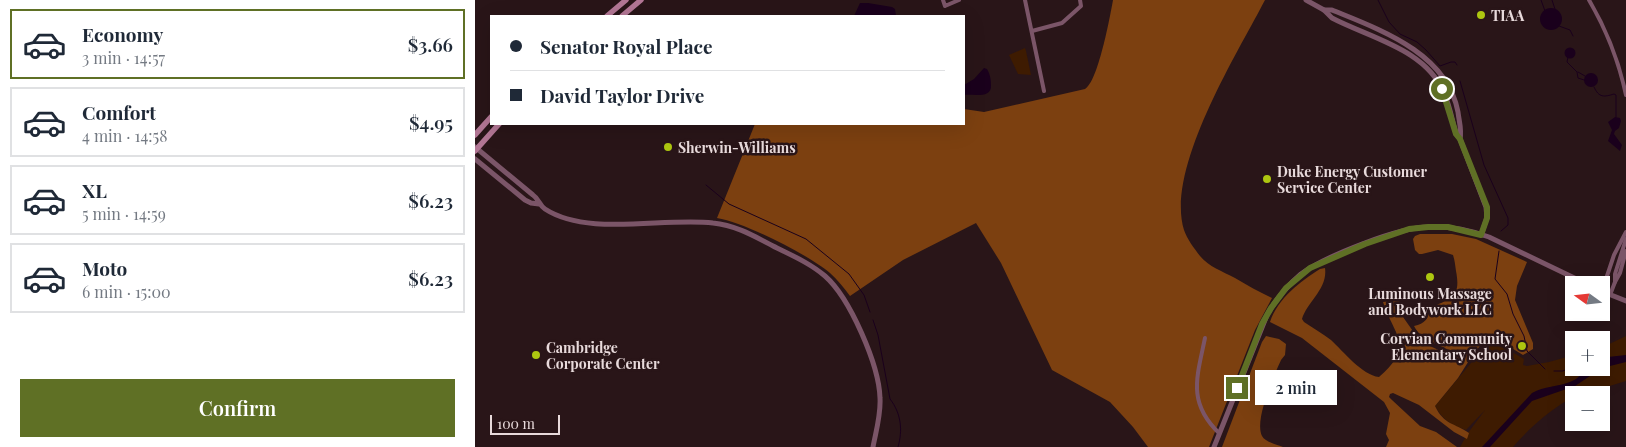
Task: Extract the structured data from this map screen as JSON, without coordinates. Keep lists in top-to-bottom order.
{
  "places": [
    "TIAA",
    "Sherwin-Williams",
    "Duke Energy Customer Service Center",
    "Luminous Massage and Bodywork LLC",
    "Corvian Community Elementary School",
    "Cambridge Corporate Center"
  ],
  "scale_bar": "100 m",
  "north": "left",
  "page": {
    "list": [
      {
        "name": "Economy",
        "note": "3 min · 14:57",
        "value": "$3.66"
      },
      {
        "name": "Comfort",
        "note": "4 min · 14:58",
        "value": "$4.95"
      },
      {
        "name": "XL",
        "note": "5 min · 14:59",
        "value": "$6.23"
      },
      {
        "name": "Moto",
        "note": "6 min · 15:00",
        "value": "$6.23"
      }
    ],
    "banner": ["Senator Royal Place", "David Taylor Drive"],
    "map_buttons": ["+", "−"],
    "buttons": "Confirm",
    "bubble": "2 min",
    "scale": "100 m"
  }
}
